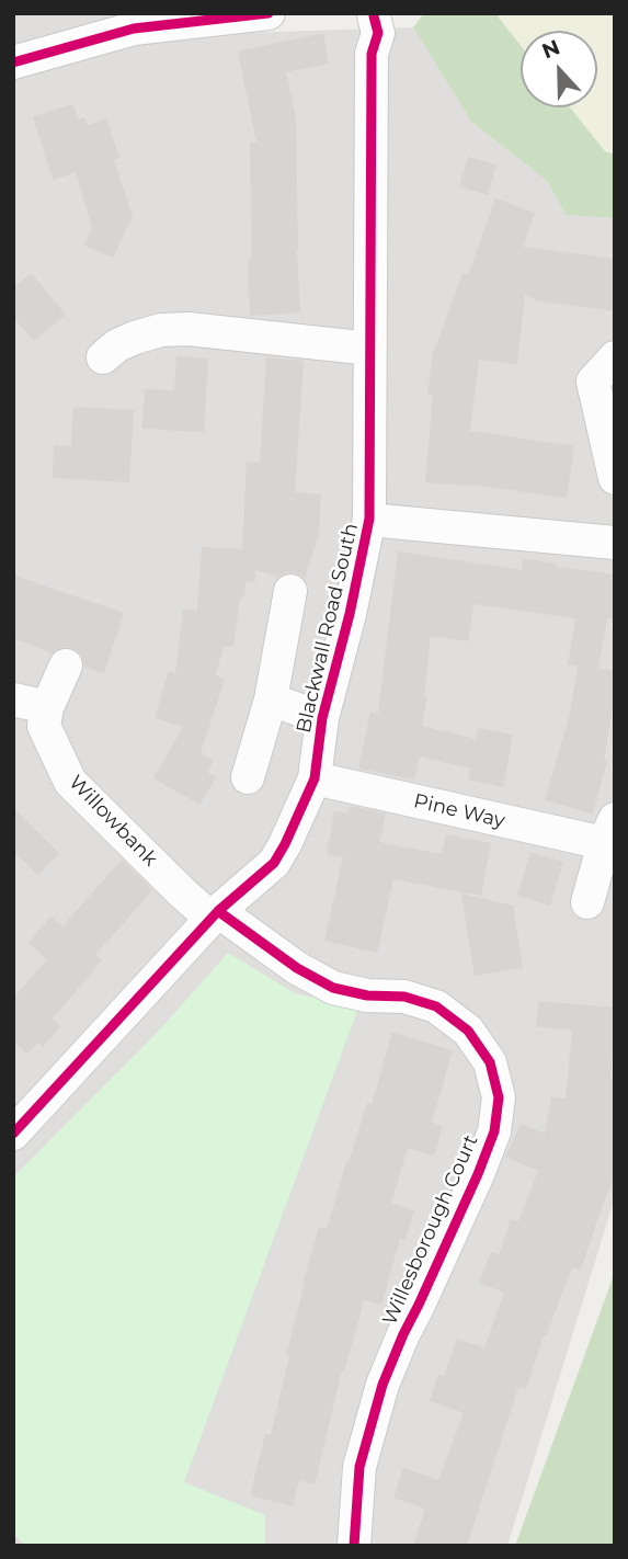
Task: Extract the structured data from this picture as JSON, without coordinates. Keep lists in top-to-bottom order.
{
  "streets": {
    "street": [
      "Blackwall Road South",
      "Pine Way",
      "Willowbank",
      "Willesborough Court"
    ]
  },
  "crossings": [
    ["Blackwall Road South", "Pine Way"],
    ["Blackwall Road South", "Willowbank"],
    ["Blackwall Road South", "Willesborough Court"],
    ["Willowbank", "Willesborough Court"]
  ],
  "north": "top"
}
